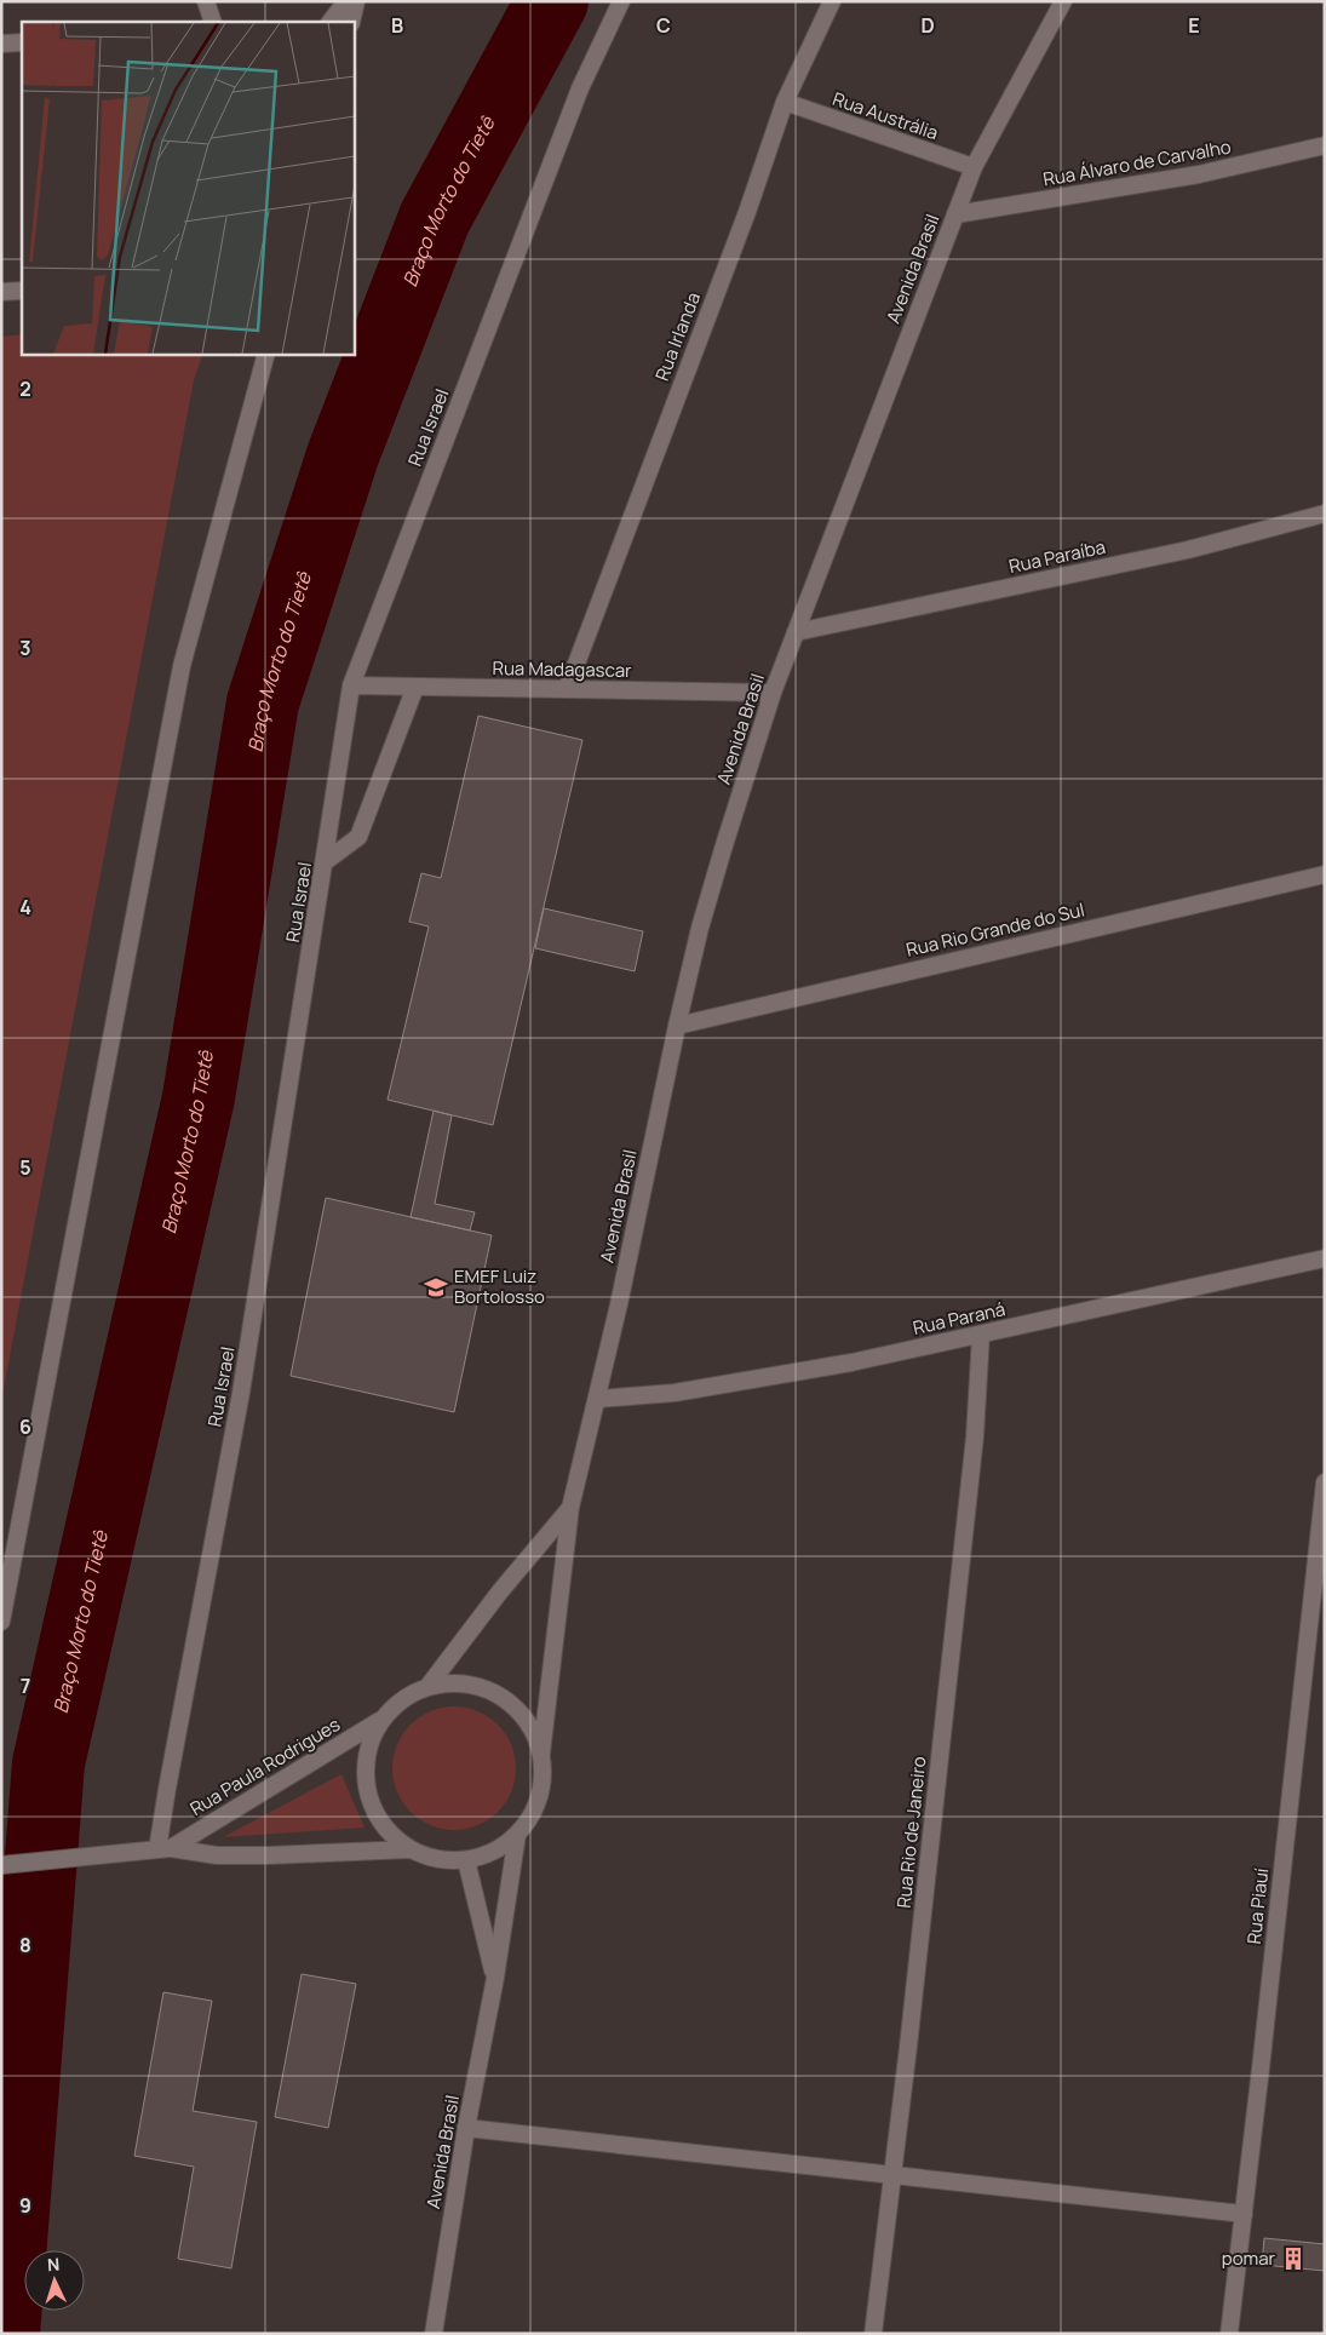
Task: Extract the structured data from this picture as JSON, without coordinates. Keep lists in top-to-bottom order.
{
  "streets": {
    "street": [
      "Rua Austrália",
      "Rua Álvaro de Carvalho",
      "Avenida Brasil",
      "Rua Irlanda",
      "Rua Israel",
      "Rua Paraíba",
      "Rua Madagascar",
      "Rua Rio Grande do Sul",
      "Rua Paraná",
      "Rua Paula Rodrigues",
      "Rua Rio de Janeiro",
      "Rua Piauí"
    ]
  },
  "crossings": [
    ["Rua Austrália", "Avenida Brasil"],
    ["Rua Austrália", "Rua Irlanda"],
    ["Rua Álvaro de Carvalho", "Avenida Brasil"],
    ["Avenida Brasil", "Rua Paraíba"],
    ["Avenida Brasil", "Rua Madagascar"],
    ["Avenida Brasil", "Rua Rio Grande do Sul"],
    ["Avenida Brasil", "Rua Paraná"],
    ["Avenida Brasil", "Rua Paula Rodrigues"],
    ["Rua Irlanda", "Rua Madagascar"],
    ["Rua Israel", "Rua Madagascar"],
    ["Rua Israel", "Rua Paula Rodrigues"],
    ["Rua Paraná", "Rua Rio de Janeiro"]
  ],
  "water": ["Braço Morto do Tietê"],
  "places": {
    "school or university": ["EMEF Luiz Bortolosso"],
    "building": ["pomar"]
  },
  "north": "top",
  "grid": {
    "columns": [
      "B",
      "C",
      "D",
      "E"
    ],
    "rows": [
      "2",
      "3",
      "4",
      "5",
      "6",
      "7",
      "8",
      "9"
    ]
  }
}
